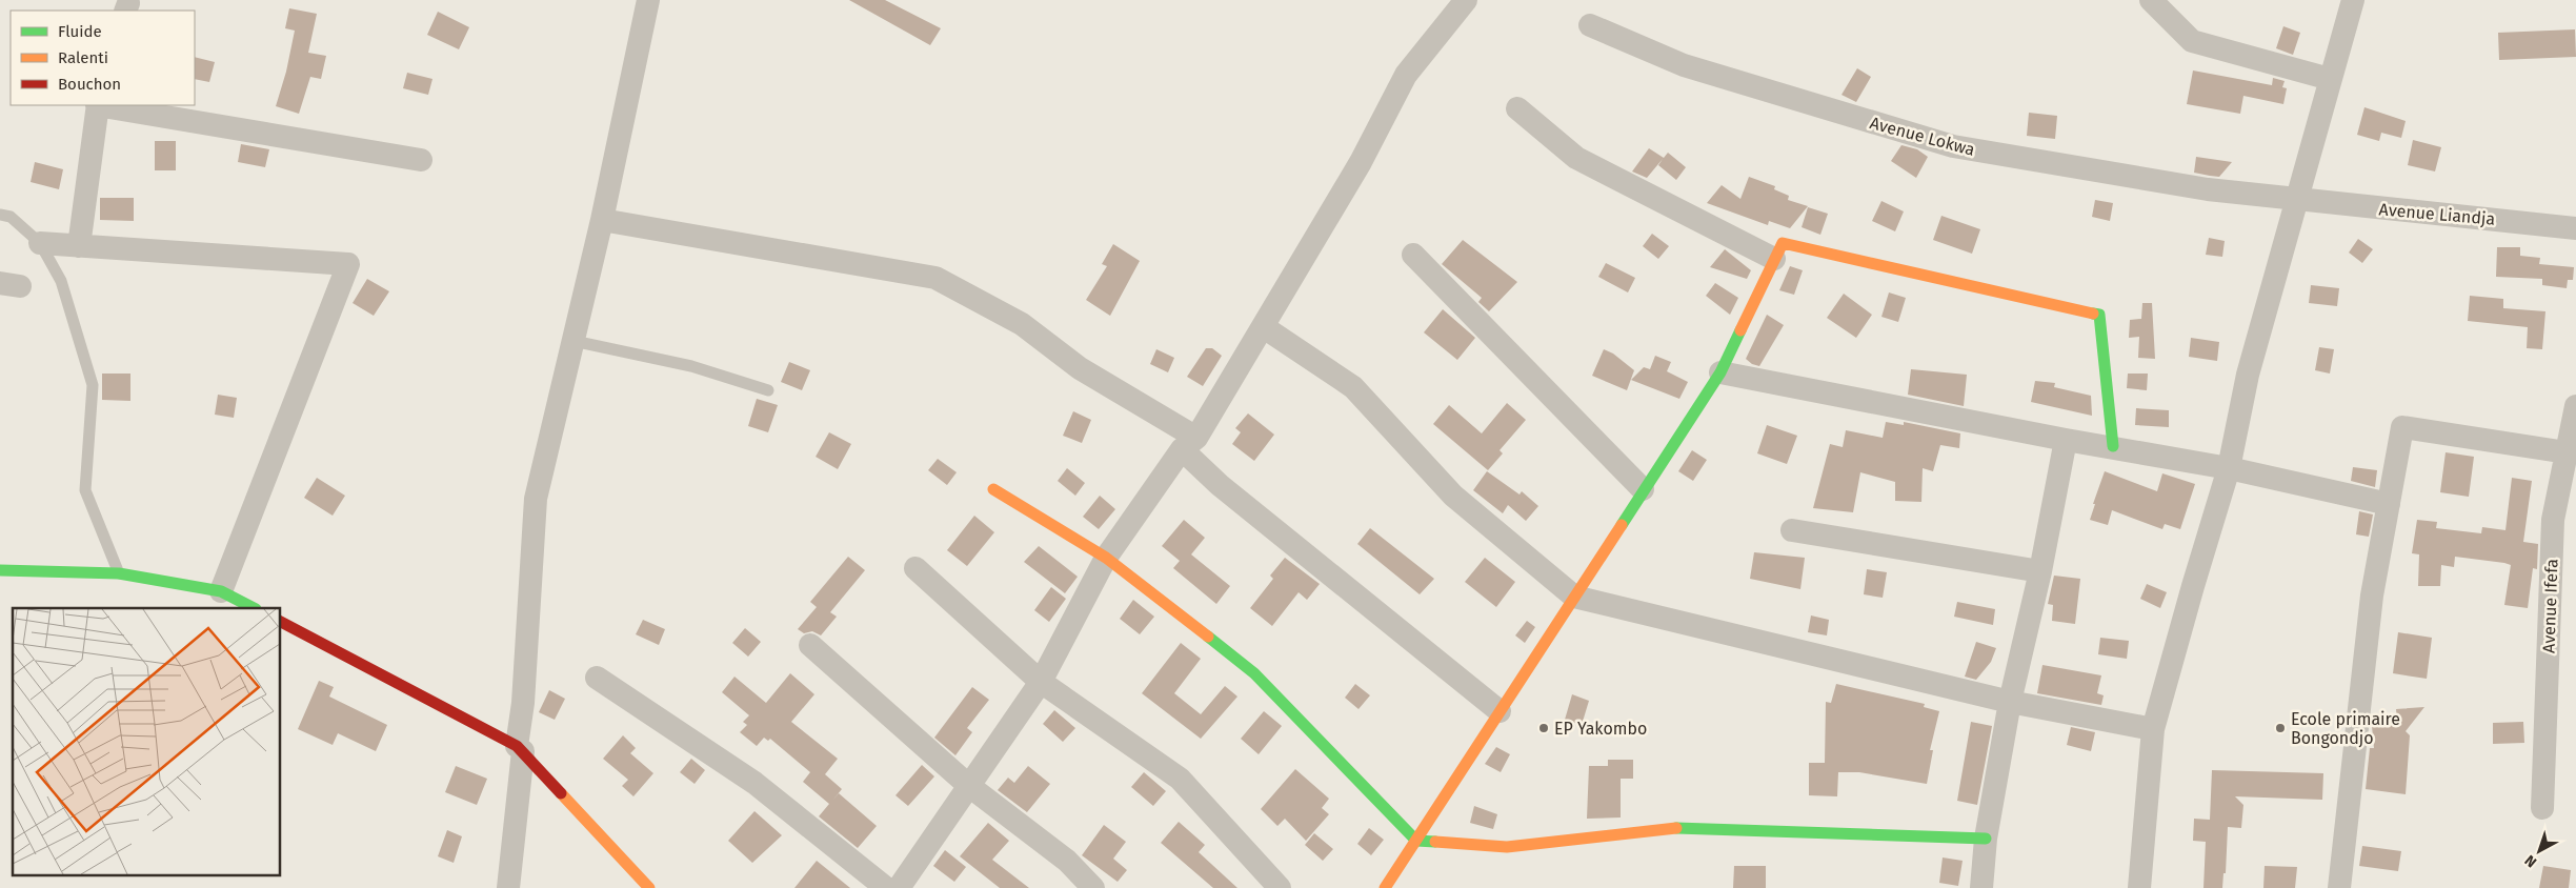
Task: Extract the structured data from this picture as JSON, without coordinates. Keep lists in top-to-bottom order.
{
  "streets": {
    "street": ["Avenue Lokwa", "Avenue Liandja", "Avenue Ifefa"]
  },
  "crossings": [
    ["Avenue Lokwa", "Avenue Liandja"]
  ],
  "places": ["EP Yakombo", "Ecole primaire Bongondjo"],
  "legend": ["Fluide", "Ralenti", "Bouchon"],
  "north": "bottom left"
}
